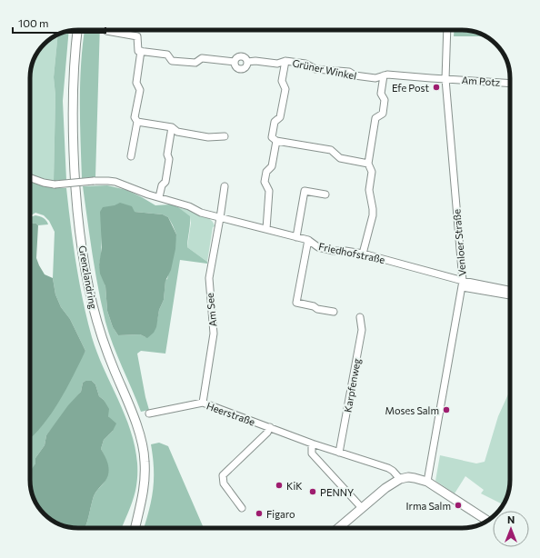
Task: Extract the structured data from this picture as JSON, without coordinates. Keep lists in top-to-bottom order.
{
  "streets": {
    "main road": ["Grenzlandring"],
    "street": [
      "Grüner Winkel",
      "Am Potz",
      "Venloer Straße",
      "Friedhofstraße",
      "Am See",
      "Karpfenweg",
      "Heerstraße"
    ]
  },
  "crossings": [
    ["Grüner Winkel", "Am Potz"],
    ["Grüner Winkel", "Venloer Straße"],
    ["Am Potz", "Venloer Straße"],
    ["Venloer Straße", "Friedhofstraße"],
    ["Friedhofstraße", "Am See"],
    ["Am See", "Heerstraße"],
    ["Karpfenweg", "Heerstraße"]
  ],
  "places": [
    "Efe Post",
    "Moses Salm",
    "KiK",
    "PENNY",
    "Irma Salm",
    "Figaro"
  ],
  "scale_bar": "100 m",
  "north": "top"
}
